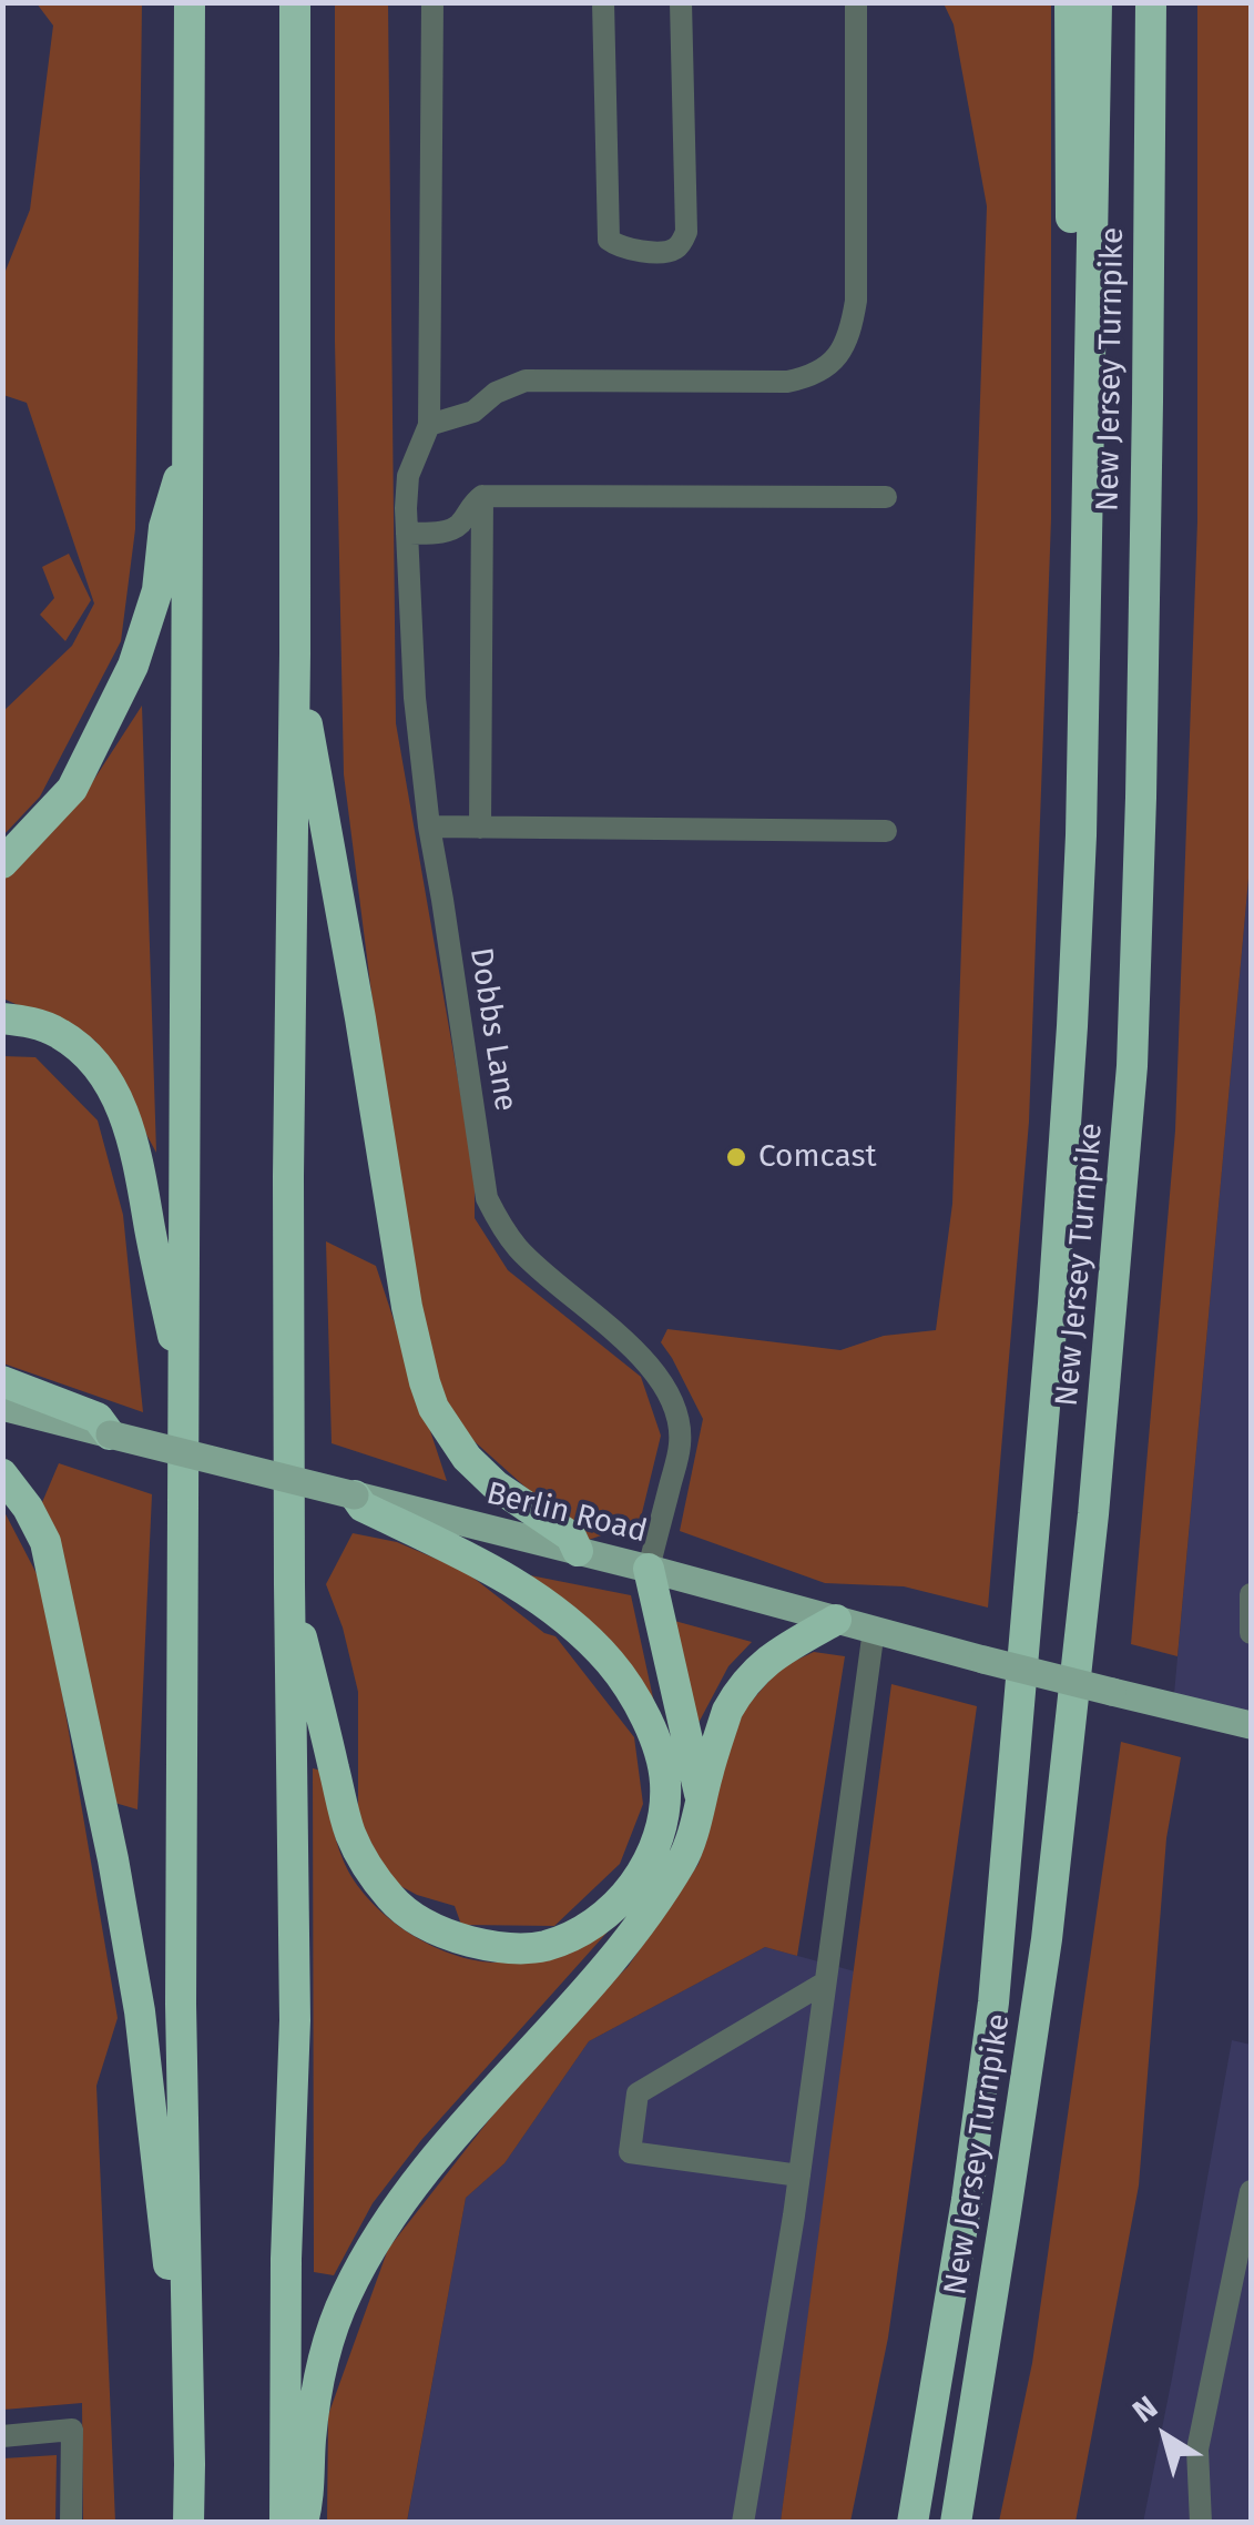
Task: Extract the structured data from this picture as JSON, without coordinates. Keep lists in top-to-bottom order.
{
  "streets": {
    "highway": ["New Jersey Turnpike"],
    "main road": ["Berlin Road"],
    "street": ["Dobbs Lane"]
  },
  "crossings": [
    ["Dobbs Lane", "Berlin Road"]
  ],
  "places": ["Comcast"],
  "north": "top left"
}
